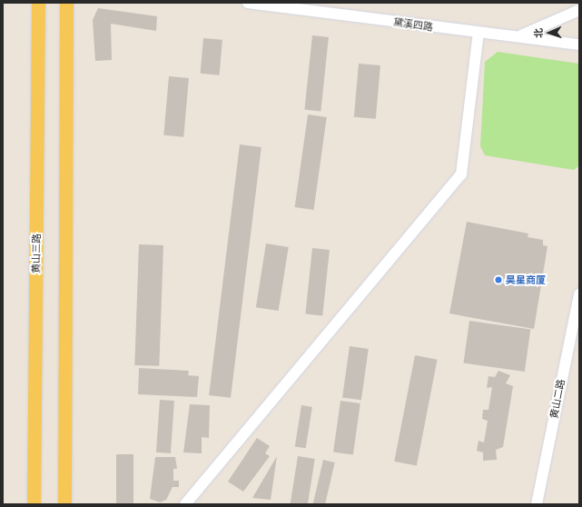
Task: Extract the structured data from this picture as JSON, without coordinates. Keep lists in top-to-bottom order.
{
  "streets": {
    "main road": ["黄山三路"],
    "street": ["黛溪四路", "黄山二路"]
  },
  "places": ["昊星商厦"],
  "north": "left"
}
